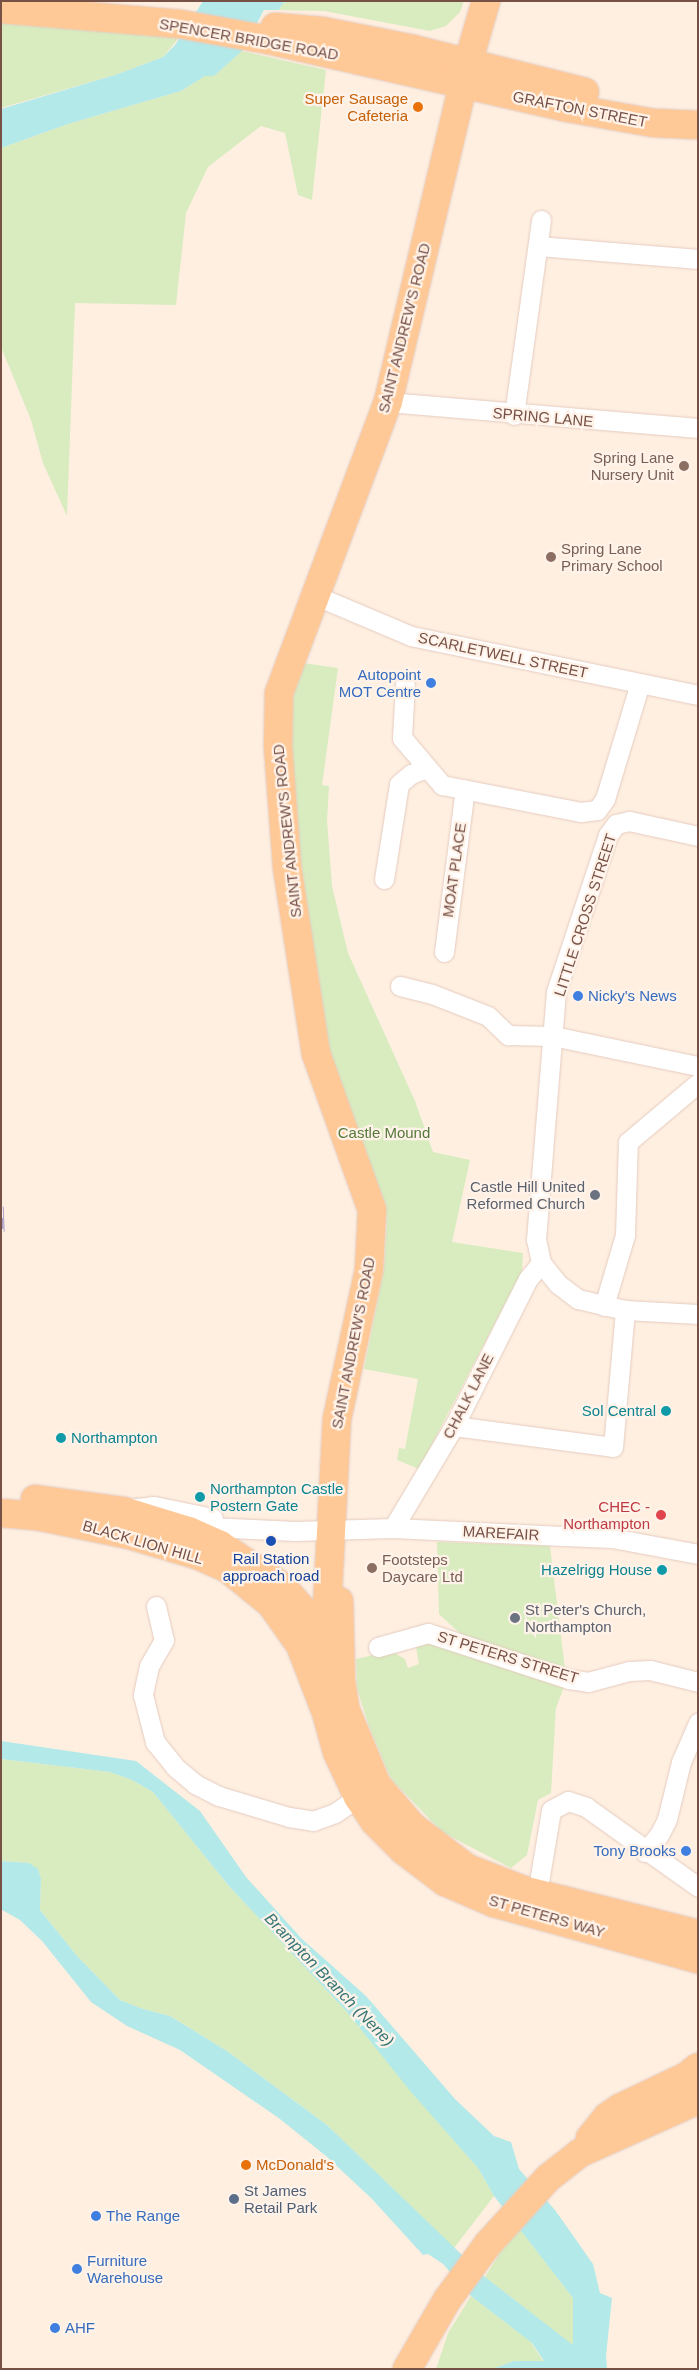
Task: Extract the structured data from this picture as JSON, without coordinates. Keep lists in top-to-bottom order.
{
  "streets": {
    "main road": [
      "SPENCER BRIDGE ROAD",
      "GRAFTON STREET",
      "SAINT ANDREW'S ROAD",
      "BLACK LION HILL",
      "ST PETERS WAY"
    ],
    "street": [
      "SPRING LANE",
      "SCARLETWELL STREET",
      "MOAT PLACE",
      "LITTLE CROSS STREET",
      "CHALK LANE",
      "MAREFAIR",
      "ST PETERS STREET"
    ]
  },
  "crossings": [
    ["SPENCER BRIDGE ROAD", "GRAFTON STREET"],
    ["SPENCER BRIDGE ROAD", "SAINT ANDREW'S ROAD"],
    ["GRAFTON STREET", "SAINT ANDREW'S ROAD"],
    ["SAINT ANDREW'S ROAD", "SPRING LANE"],
    ["SAINT ANDREW'S ROAD", "SCARLETWELL STREET"],
    ["SAINT ANDREW'S ROAD", "BLACK LION HILL"],
    ["SAINT ANDREW'S ROAD", "ST PETERS WAY"],
    ["LITTLE CROSS STREET", "CHALK LANE"],
    ["CHALK LANE", "MAREFAIR"],
    ["CHALK LANE", "BLACK LION HILL"],
    ["MAREFAIR", "BLACK LION HILL"],
    ["BLACK LION HILL", "ST PETERS WAY"]
  ],
  "water": ["Brampton Branch (Nene)"],
  "parks": ["Castle Mound"],
  "places": [
    "Super Sausage Cafeteria",
    "Spring Lane Nursery Unit",
    "Spring Lane Primary School",
    "Autopoint MOT Centre",
    "Nicky's News",
    "Castle Hill United Reformed Church",
    "Sol Central",
    "Northampton",
    "Northampton Castle Postern Gate",
    "CHEC - Northampton",
    "Rail Station approach road",
    "Footsteps Daycare Ltd",
    "Hazelrigg House",
    "St Peter's Church, Northampton",
    "Tony Brooks",
    "McDonald's",
    "St James Retail Park",
    "The Range",
    "Furniture Warehouse",
    "AHF"
  ]
}
